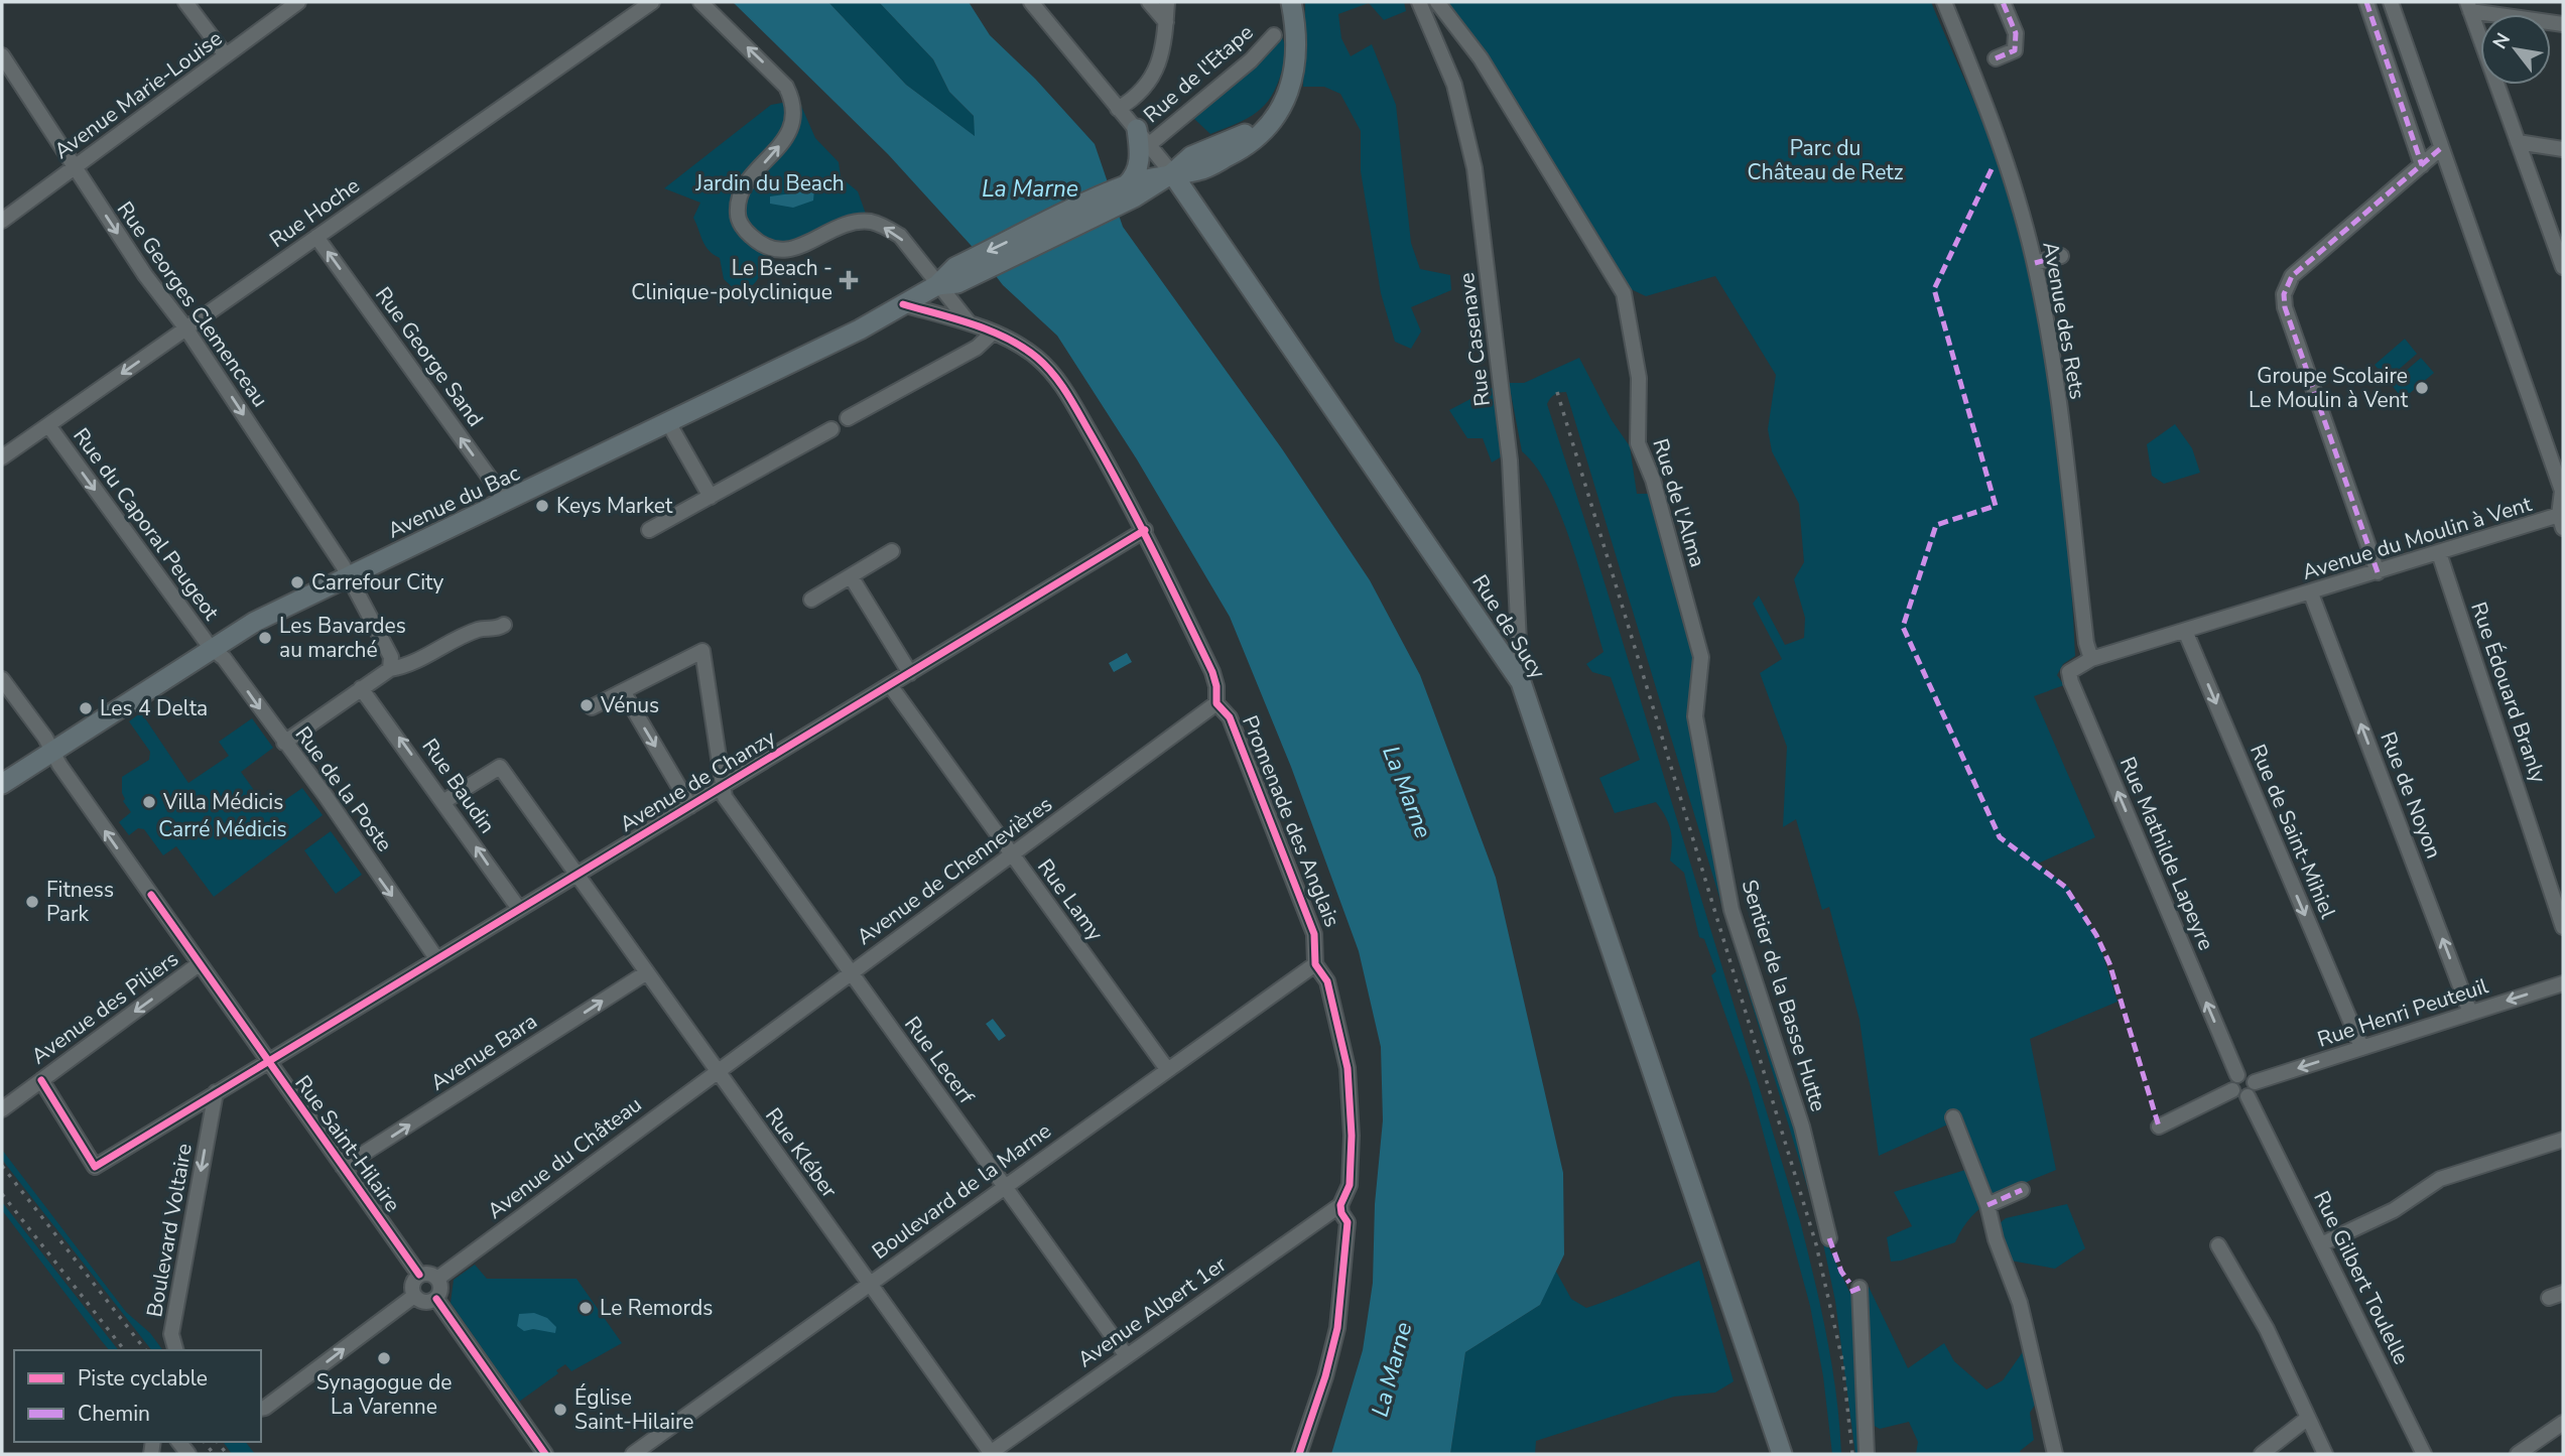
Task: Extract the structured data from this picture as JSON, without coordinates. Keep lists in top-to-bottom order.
{
  "streets": {
    "main road": ["Avenue du Bac", "Rue de Sucy"],
    "street": [
      "Rue de l'Etape",
      "Avenue Marie-Louise",
      "Rue Hoche",
      "Rue Georges Clemenceau",
      "Avenue des Rets",
      "Rue Casenave",
      "Rue George Sand",
      "Rue de l'Alma",
      "Rue du Caporal Peugeot",
      "Avenue du Moulin à Vent",
      "Rue Édouard Branly",
      "Avenue de Chanzy",
      "Rue Baudin",
      "Rue de la Poste",
      "Rue de Noyon",
      "Promenade des Anglais",
      "Rue de Saint-Mihiel",
      "Rue Mathilde Lapeyre",
      "Avenue de Chennevières",
      "Rue Lamy",
      "Sentier de la Basse Hutte",
      "Avenue des Piliers",
      "Rue Henri Peuteuil",
      "Avenue Bara",
      "Rue Lecerf",
      "Rue Saint-Hilaire",
      "Rue Kléber",
      "Avenue du Château",
      "Boulevard de la Marne",
      "Boulevard Voltaire",
      "Rue Gilbert Toulelle",
      "Avenue Albert 1er"
    ]
  },
  "crossings": [
    ["Avenue Marie-Louise", "Rue Georges Clemenceau"],
    ["Rue Hoche", "Rue Georges Clemenceau"],
    ["Rue Hoche", "Rue George Sand"],
    ["Rue Hoche", "Rue du Caporal Peugeot"],
    ["Rue Georges Clemenceau", "Avenue du Bac"],
    ["Avenue des Rets", "Avenue du Moulin à Vent"],
    ["Avenue des Rets", "Rue Mathilde Lapeyre"],
    ["Rue Casenave", "Rue de Sucy"],
    ["Rue George Sand", "Avenue du Bac"],
    ["Avenue du Bac", "Rue du Caporal Peugeot"],
    ["Avenue du Bac", "Rue de Sucy"],
    ["Avenue du Bac", "Rue de la Poste"],
    ["Avenue du Bac", "Promenade des Anglais"],
    ["Avenue du Bac", "Rue Saint-Hilaire"],
    ["Rue de l'Alma", "Sentier de la Basse Hutte"],
    ["Rue du Caporal Peugeot", "Rue de la Poste"],
    ["Avenue du Moulin à Vent", "Rue Édouard Branly"],
    ["Avenue du Moulin à Vent", "Rue de Noyon"],
    ["Avenue du Moulin à Vent", "Rue de Saint-Mihiel"],
    ["Avenue du Moulin à Vent", "Rue Mathilde Lapeyre"],
    ["Avenue de Chanzy", "Rue Baudin"],
    ["Avenue de Chanzy", "Rue de la Poste"],
    ["Avenue de Chanzy", "Promenade des Anglais"],
    ["Avenue de Chanzy", "Rue Lamy"],
    ["Avenue de Chanzy", "Rue Lecerf"],
    ["Avenue de Chanzy", "Rue Saint-Hilaire"],
    ["Avenue de Chanzy", "Rue Kléber"],
    ["Rue Baudin", "Rue Kléber"],
    ["Rue de Noyon", "Rue Henri Peuteuil"],
    ["Promenade des Anglais", "Avenue de Chennevières"],
    ["Promenade des Anglais", "Boulevard de la Marne"],
    ["Promenade des Anglais", "Avenue Albert 1er"],
    ["Rue de Saint-Mihiel", "Rue Henri Peuteuil"],
    ["Rue Mathilde Lapeyre", "Rue Henri Peuteuil"],
    ["Rue Mathilde Lapeyre", "Rue Gilbert Toulelle"],
    ["Avenue de Chennevières", "Rue Lamy"],
    ["Avenue de Chennevières", "Rue Lecerf"],
    ["Avenue de Chennevières", "Rue Kléber"],
    ["Avenue de Chennevières", "Avenue du Château"],
    ["Rue Lamy", "Boulevard de la Marne"],
    ["Avenue des Piliers", "Rue Saint-Hilaire"],
    ["Rue Henri Peuteuil", "Rue Gilbert Toulelle"],
    ["Avenue Bara", "Rue Saint-Hilaire"],
    ["Avenue Bara", "Rue Kléber"],
    ["Rue Lecerf", "Boulevard de la Marne"],
    ["Rue Lecerf", "Avenue Albert 1er"],
    ["Rue Saint-Hilaire", "Avenue du Château"],
    ["Rue Kléber", "Avenue du Château"],
    ["Rue Kléber", "Boulevard de la Marne"],
    ["Rue Kléber", "Avenue Albert 1er"]
  ],
  "one_way": [
    "Rue Georges Clemenceau",
    "Rue George Sand",
    "Rue du Caporal Peugeot",
    "Rue Baudin",
    "Rue de la Poste",
    "Rue de Noyon",
    "Rue de Saint-Mihiel",
    "Rue Mathilde Lapeyre",
    "Rue Henri Peuteuil",
    "Avenue Bara",
    "Rue Saint-Hilaire",
    "Boulevard Voltaire"
  ],
  "water": ["La Marne"],
  "parks": ["Parc du Château de Retz", "Jardin du Beach", "Carré Médicis"],
  "places": {
    "health": ["Le Beach - Clinique-polyclinique"],
    "other": [
      "Groupe Scolaire Le Moulin à Vent",
      "Keys Market",
      "Carrefour City",
      "Les Bavardes au marché",
      "Vénus",
      "Les 4 Delta",
      "Villa Médicis",
      "Fitness Park",
      "Le Remords",
      "Synagogue de La Varenne",
      "Église Saint-Hilaire"
    ]
  },
  "legend": ["Piste cyclable", "Chemin"],
  "north": "top left"
}
